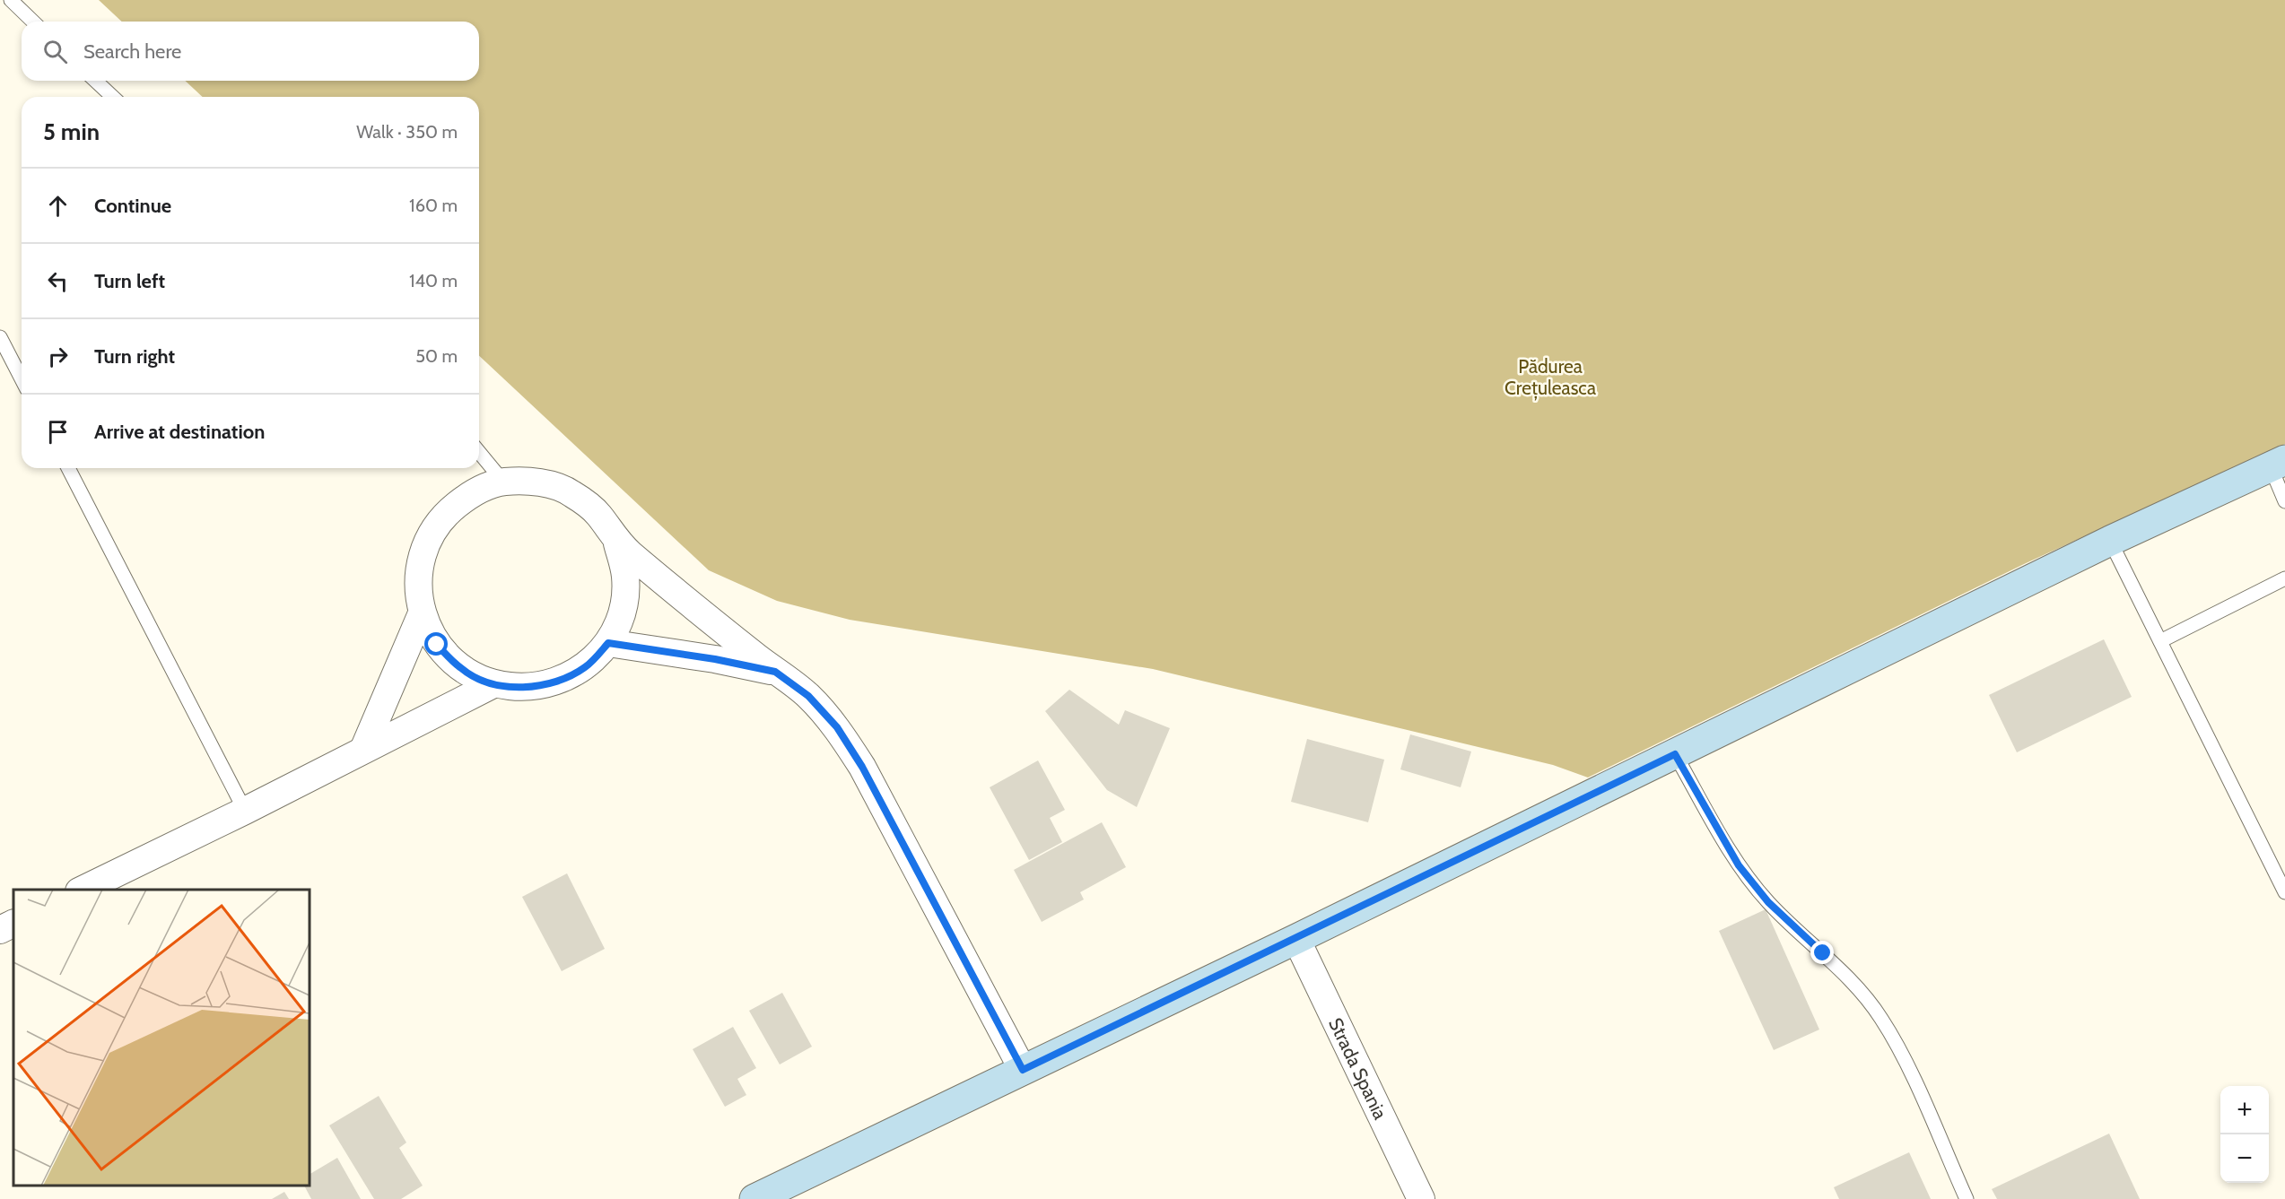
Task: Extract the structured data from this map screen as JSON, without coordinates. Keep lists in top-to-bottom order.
{
  "streets": {
    "street": ["Strada Spania"]
  },
  "parks": ["Pădurea Crețuleasca"],
  "page": {
    "search": "Search here",
    "heading": ["5 min", "Walk · 350 m"],
    "list": [
      ["Continue", "160 m"],
      ["Turn left", "140 m"],
      ["Turn right", "50 m"],
      "Arrive at destination"
    ],
    "map_buttons": ["+", "−"]
  }
}
